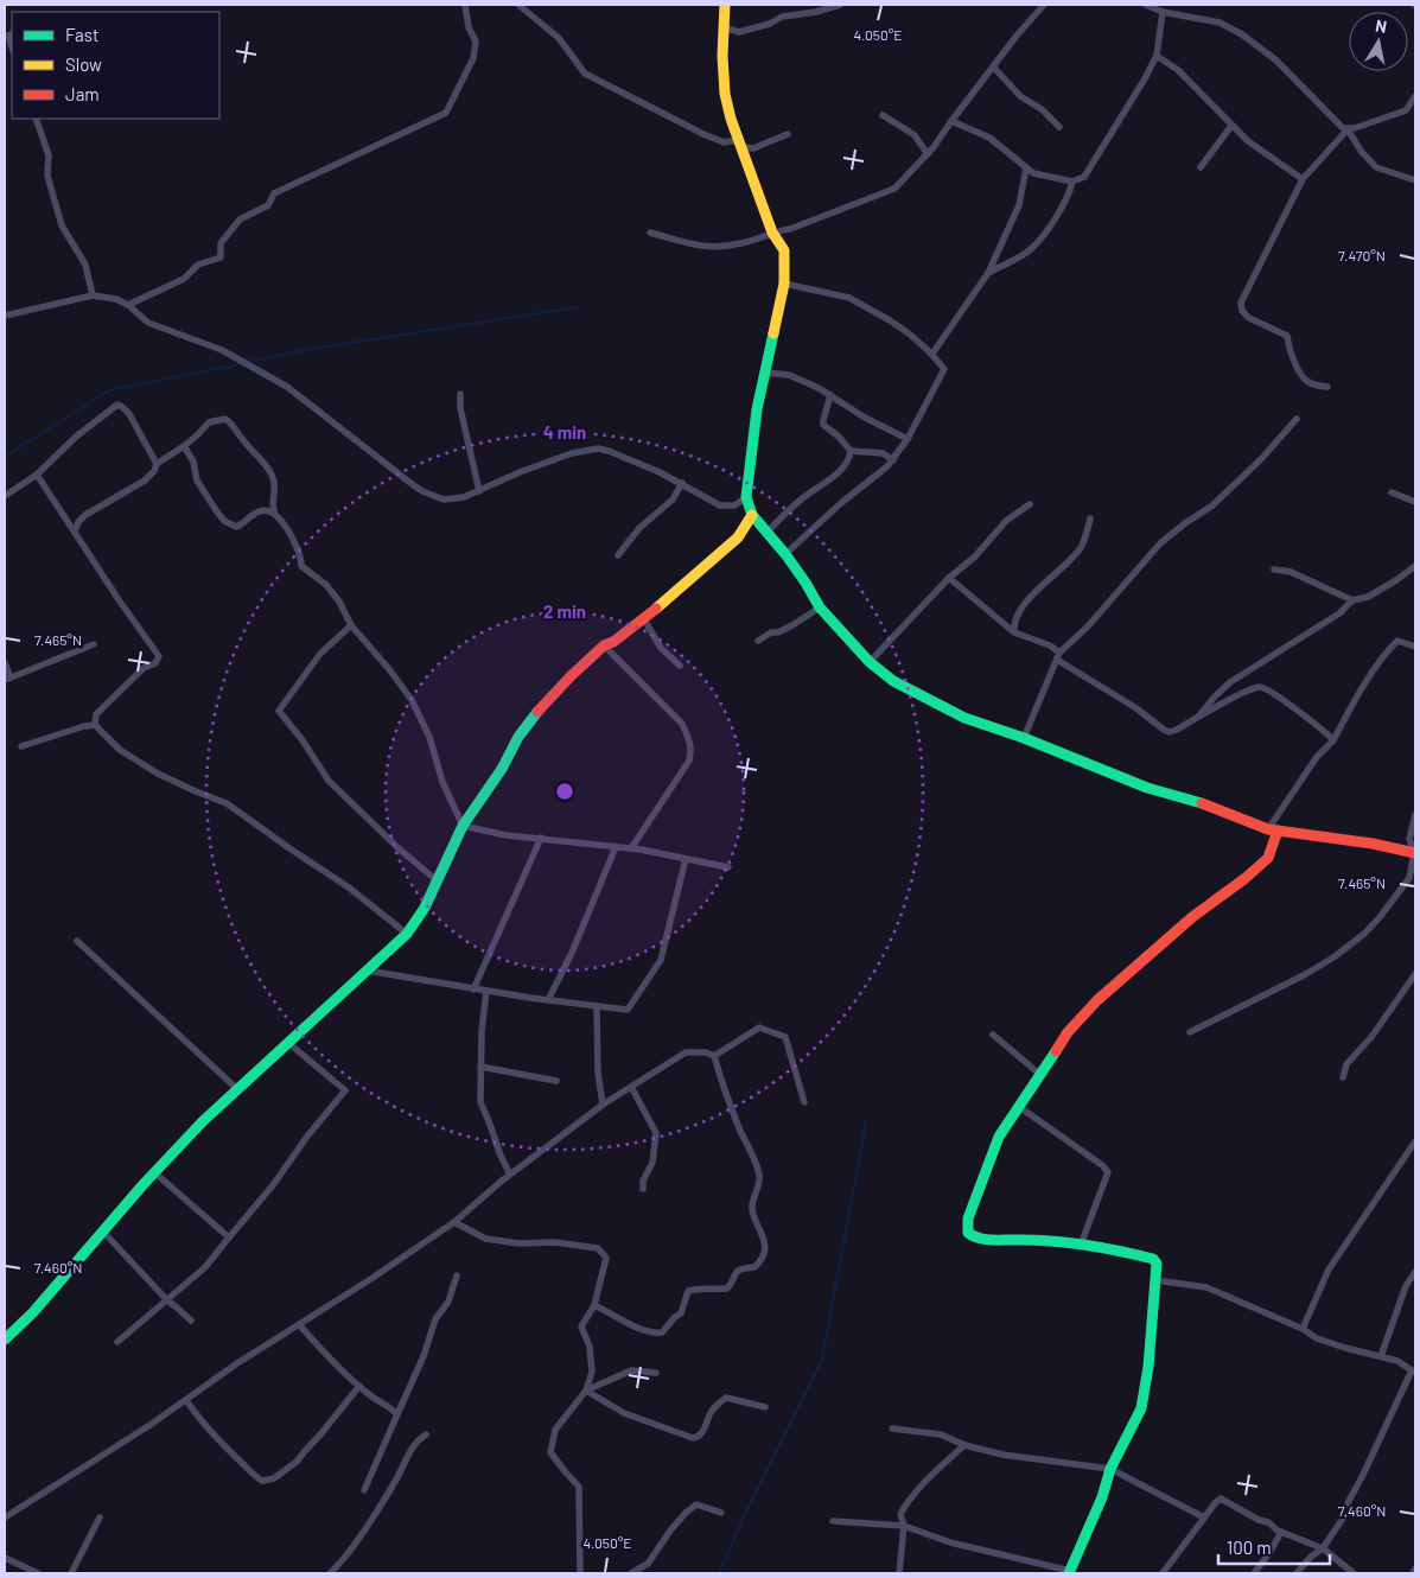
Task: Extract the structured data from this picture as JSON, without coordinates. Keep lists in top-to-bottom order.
{
  "legend": ["Fast", "Slow", "Jam"],
  "scale_bar": "100 m",
  "north": "top",
  "coordinates": [
    "4.050°E",
    "7.470°N",
    "7.465°N",
    "7.460°N"
  ],
  "rings": ["4 min", "2 min"]
}
